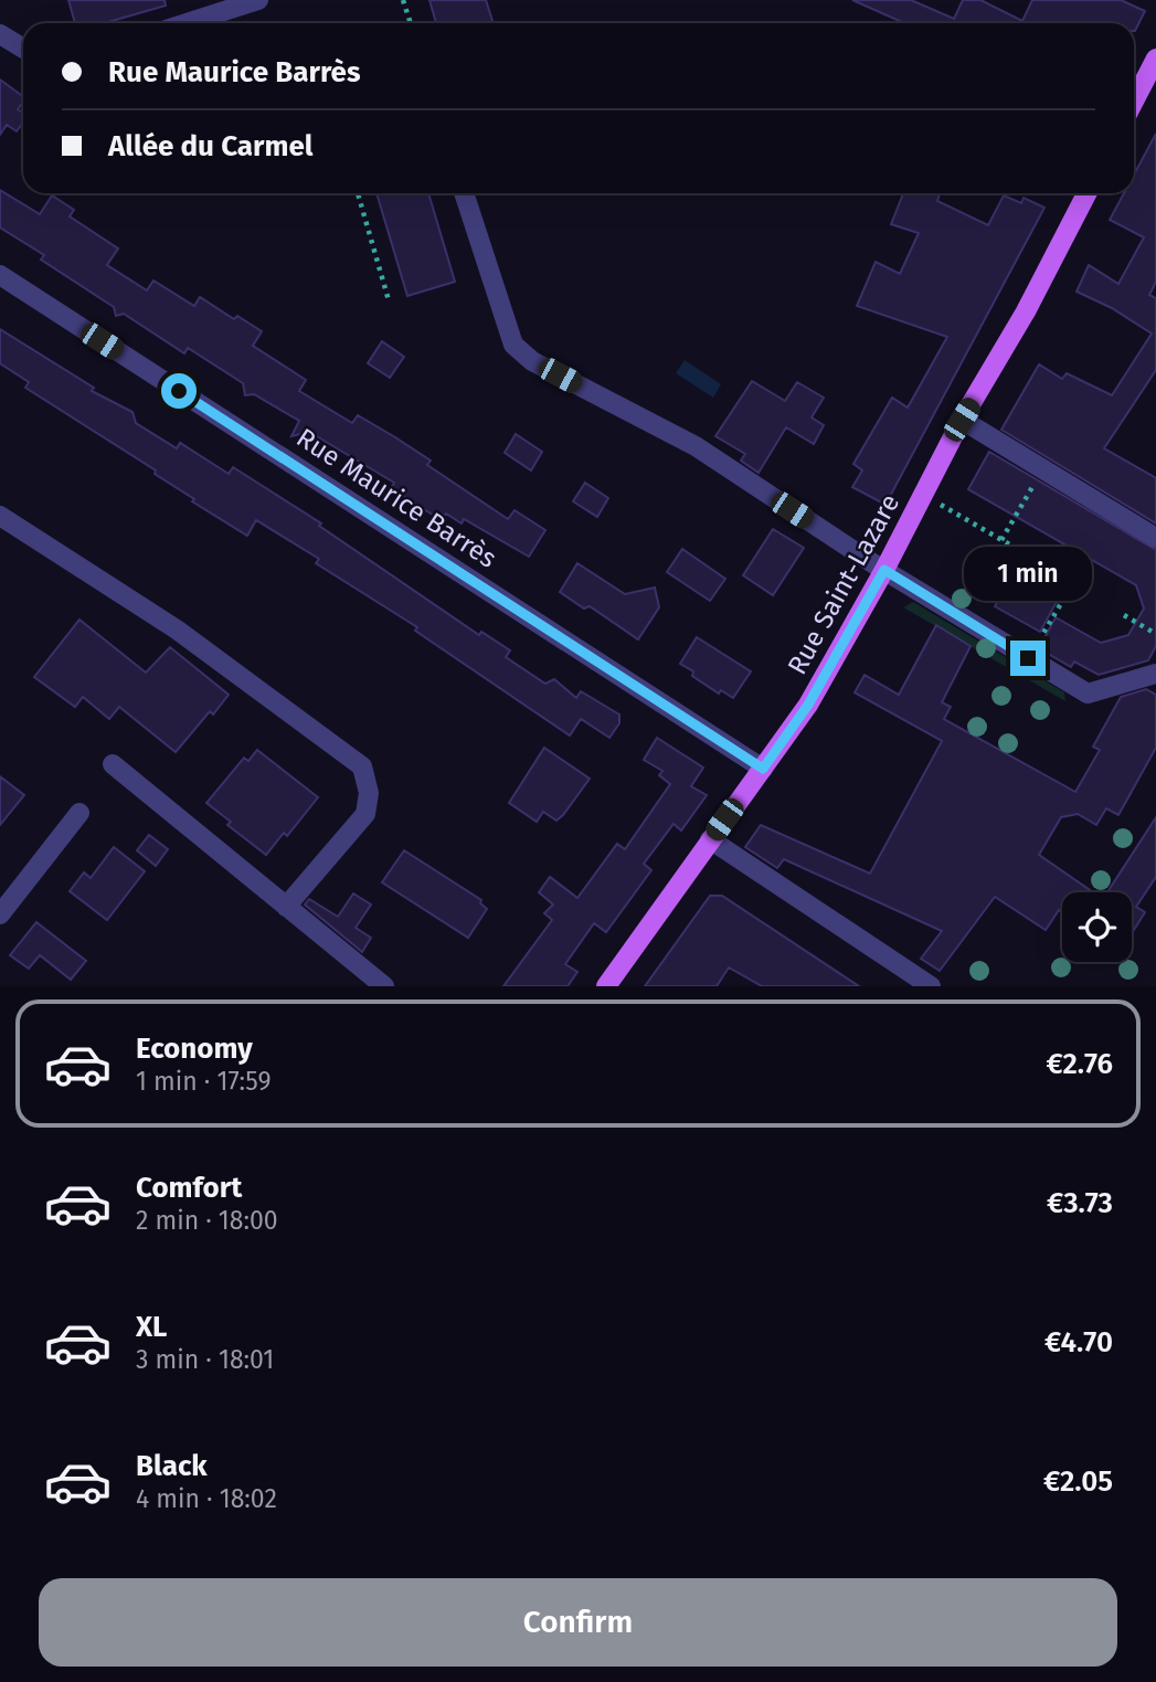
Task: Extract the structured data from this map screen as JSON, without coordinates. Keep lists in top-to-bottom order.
{
  "streets": {
    "main road": ["Rue Saint-Lazare"],
    "street": ["Rue Maurice Barrès"]
  },
  "crossings": [
    ["Rue Maurice Barrès", "Rue Saint-Lazare"]
  ],
  "page": {
    "banner": ["Rue Maurice Barrès", "Allée du Carmel"],
    "bubble": "1 min",
    "list": [
      {
        "name": "Economy",
        "note": "1 min · 17:59",
        "value": "€2.76"
      },
      {
        "name": "Comfort",
        "note": "2 min · 18:00",
        "value": "€3.73"
      },
      {
        "name": "XL",
        "note": "3 min · 18:01",
        "value": "€4.70"
      },
      {
        "name": "Black",
        "note": "4 min · 18:02",
        "value": "€2.05"
      }
    ],
    "buttons": "Confirm"
  }
}
